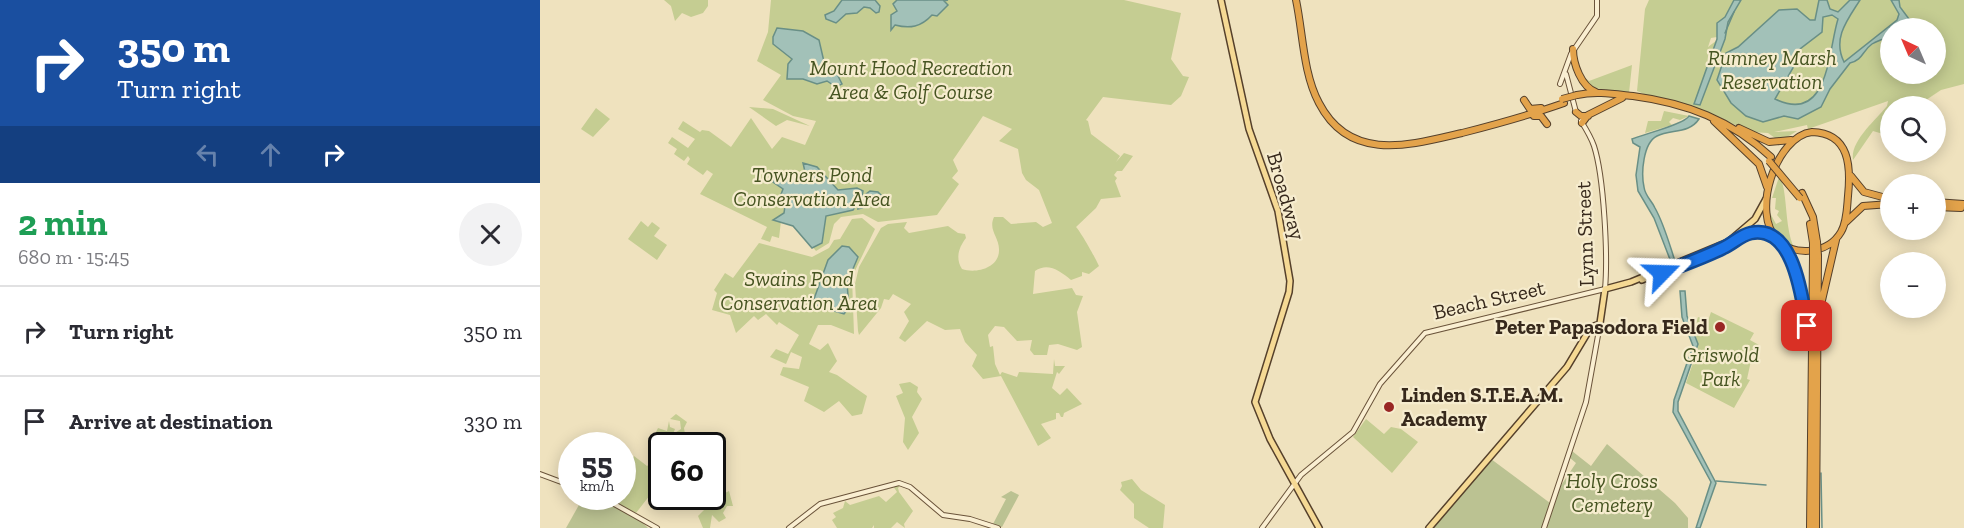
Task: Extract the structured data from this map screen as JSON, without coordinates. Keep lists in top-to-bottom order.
{
  "streets": {
    "main road": ["Broadway", "Lynn Street", "Beach Street"]
  },
  "crossings": [
    ["Broadway", "Beach Street"],
    ["Lynn Street", "Beach Street"]
  ],
  "parks": [
    "Rumney Marsh Reservation",
    "Mount Hood Recreation Area & Golf Course",
    "Towners Pond Conservation Area",
    "Swains Pond Conservation Area",
    "Griswold Park",
    "Holy Cross Cemetery"
  ],
  "places": ["Peter Papasodora Field", "Linden S.T.E.A.M. Academy"],
  "north": "top left",
  "page": {
    "turn": ["350 m", "Turn right"],
    "map_buttons": ["+", "−"],
    "heading": ["2 min", "680 m · 15:45"],
    "list": [
      {
        "name": "Turn right",
        "value": "350 m"
      },
      {
        "name": "Arrive at destination",
        "value": "330 m"
      }
    ],
    "speed": "55 km/h",
    "limit": "60"
  }
}
